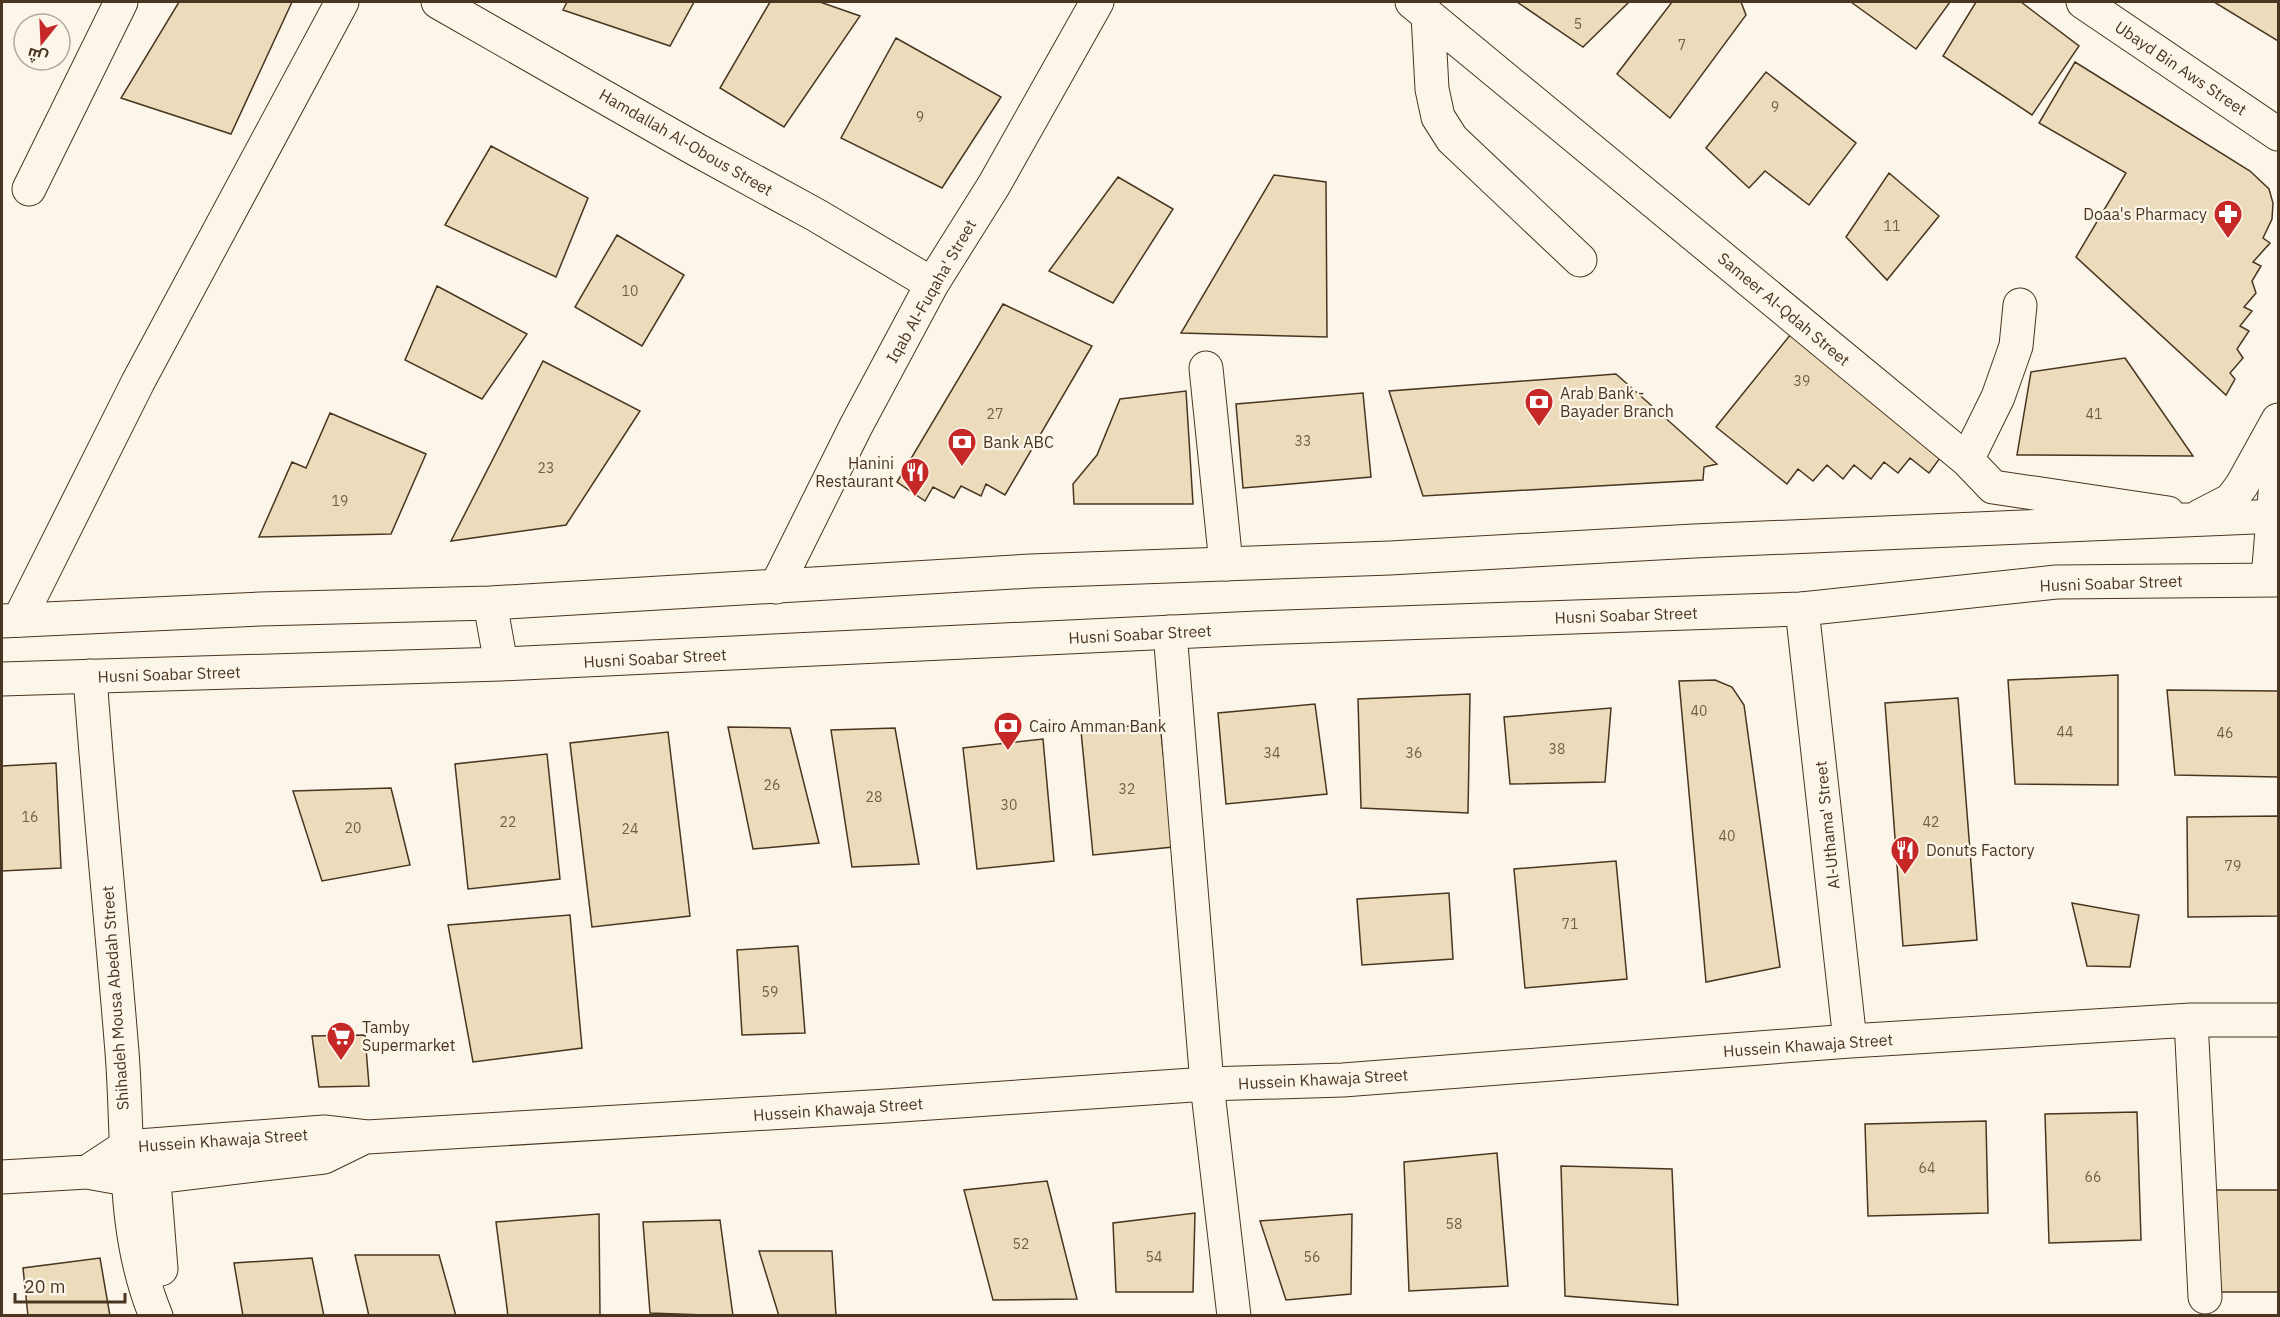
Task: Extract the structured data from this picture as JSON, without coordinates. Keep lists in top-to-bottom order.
{
  "streets": {
    "street": [
      "Ubayd Bin Aws Street",
      "Hamdallah Al-Obous Street",
      "Iqab Al-Fuqaha' Street",
      "Sameer Al-Qdah Street",
      "Husni Soabar Street",
      "Al-Uthama' Street",
      "Shihadeh Mousa Abedah Street",
      "Hussein Khawaja Street"
    ]
  },
  "crossings": [
    ["Hamdallah Al-Obous Street", "Iqab Al-Fuqaha' Street"],
    ["Husni Soabar Street", "Al-Uthama' Street"],
    ["Husni Soabar Street", "Shihadeh Mousa Abedah Street"],
    ["Al-Uthama' Street", "Hussein Khawaja Street"],
    ["Shihadeh Mousa Abedah Street", "Hussein Khawaja Street"]
  ],
  "places": {
    "pharmacy": ["Doaa's Pharmacy"],
    "bank": ["Arab Bank - Bayader Branch", "Bank ABC", "Cairo Amman Bank"],
    "restaurant": ["Hanini Restaurant", "Donuts Factory"],
    "supermarket": ["Tamby Supermarket"]
  },
  "house_numbers": [
    "5",
    "7",
    "9",
    "9",
    "11",
    "10",
    "39",
    "27",
    "41",
    "33",
    "23",
    "19",
    "40",
    "44",
    "46",
    "38",
    "34",
    "36",
    "26",
    "32",
    "28",
    "30",
    "16",
    "22",
    "42",
    "20",
    "24",
    "40",
    "79",
    "71",
    "59",
    "64",
    "66",
    "58",
    "52",
    "54",
    "56"
  ],
  "scale_bar": "20 m",
  "north": "bottom"
}
